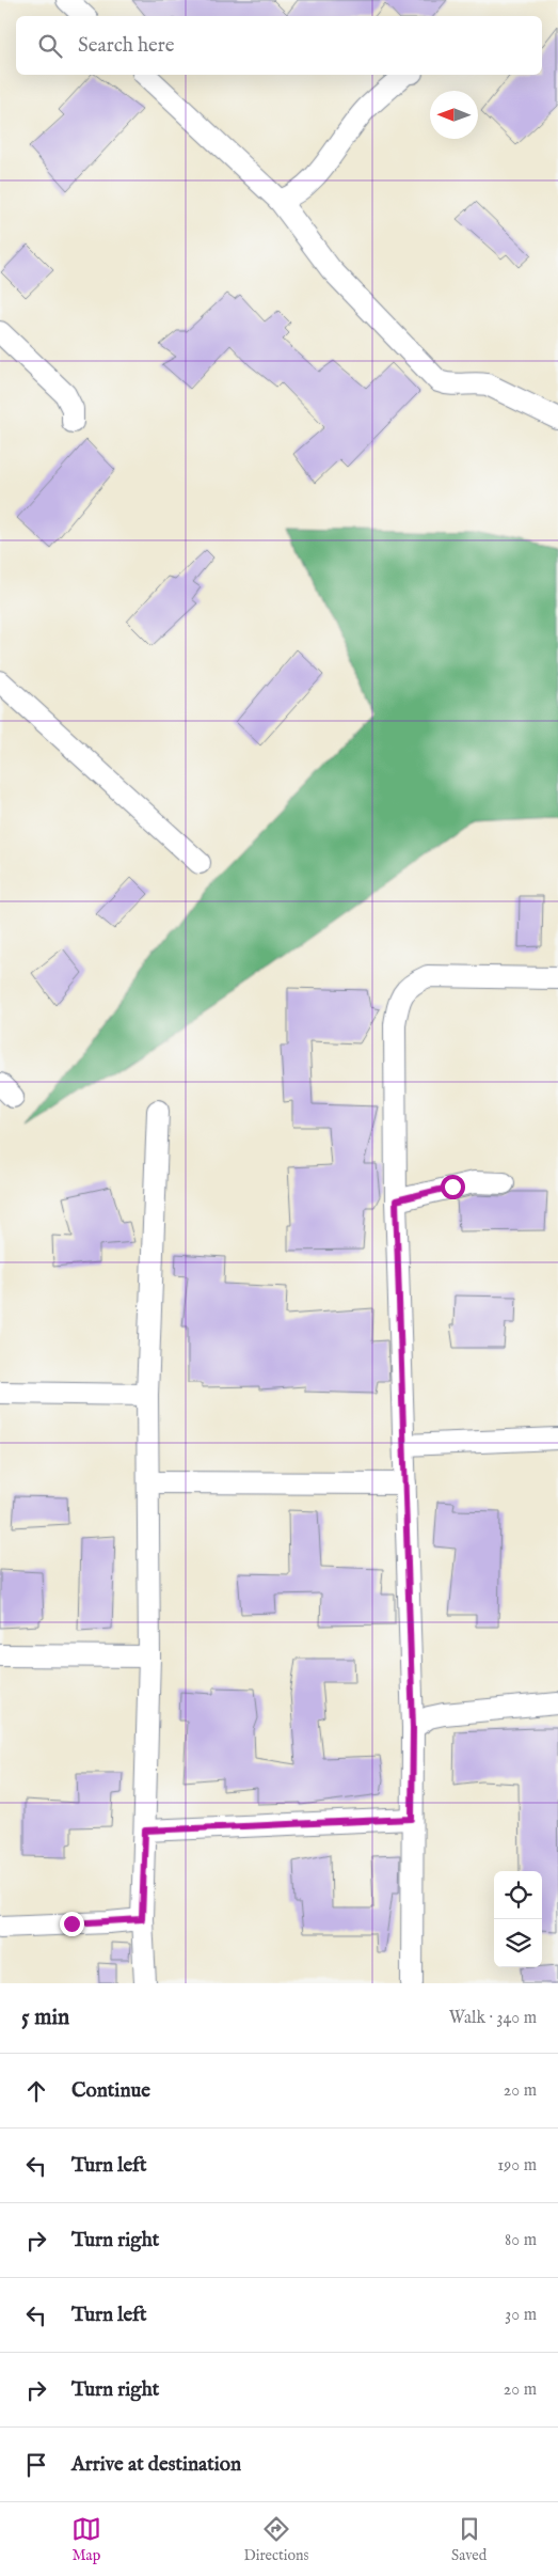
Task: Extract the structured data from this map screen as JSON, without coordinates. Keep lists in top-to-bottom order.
{
  "north": "left",
  "page": {
    "search": "Search here",
    "heading": ["5 min", "Walk · 340 m"],
    "list": [
      ["Continue", "20 m"],
      ["Turn left", "190 m"],
      ["Turn right", "80 m"],
      ["Turn left", "30 m"],
      ["Turn right", "20 m"],
      "Arrive at destination"
    ],
    "nav": ["Map", "Directions", "Saved"]
  }
}
